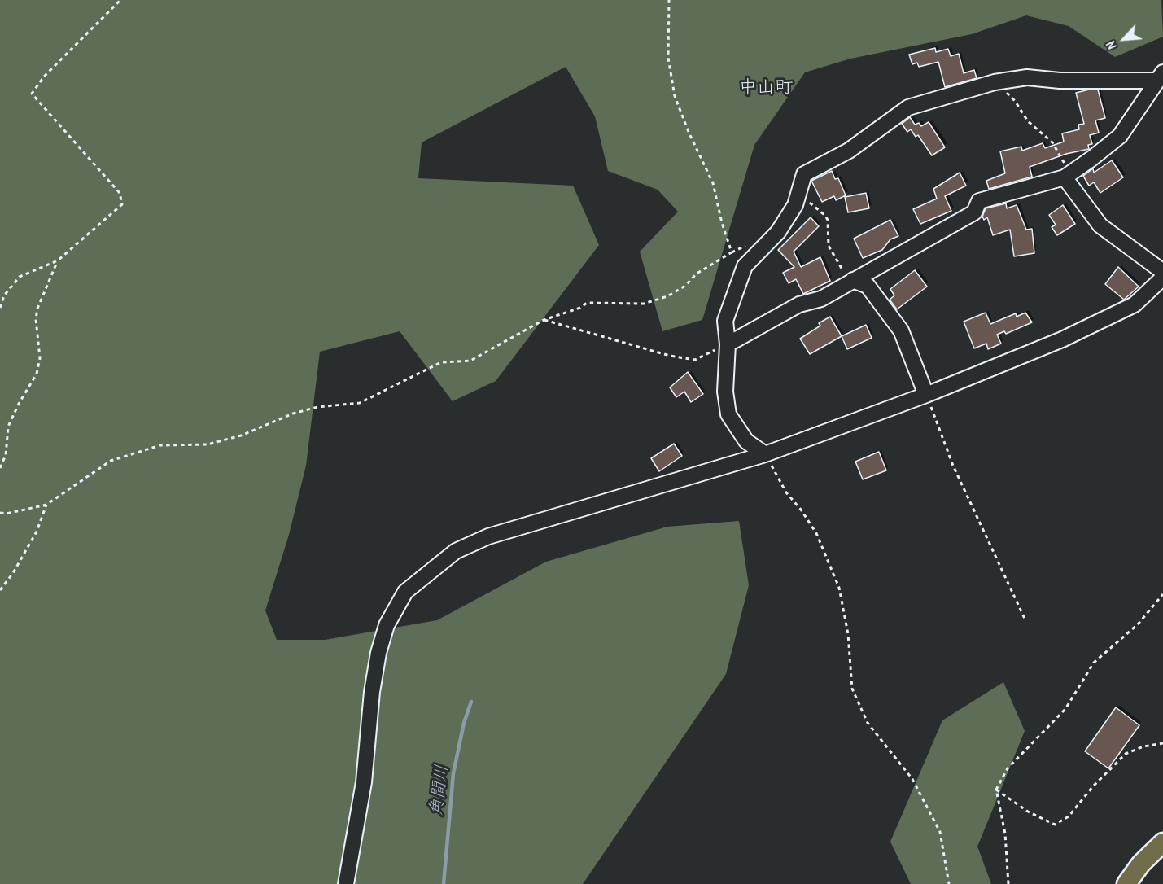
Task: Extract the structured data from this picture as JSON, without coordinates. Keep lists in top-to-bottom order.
{
  "districts": ["中山町"],
  "water": ["角間川"],
  "north": "bottom left"
}
